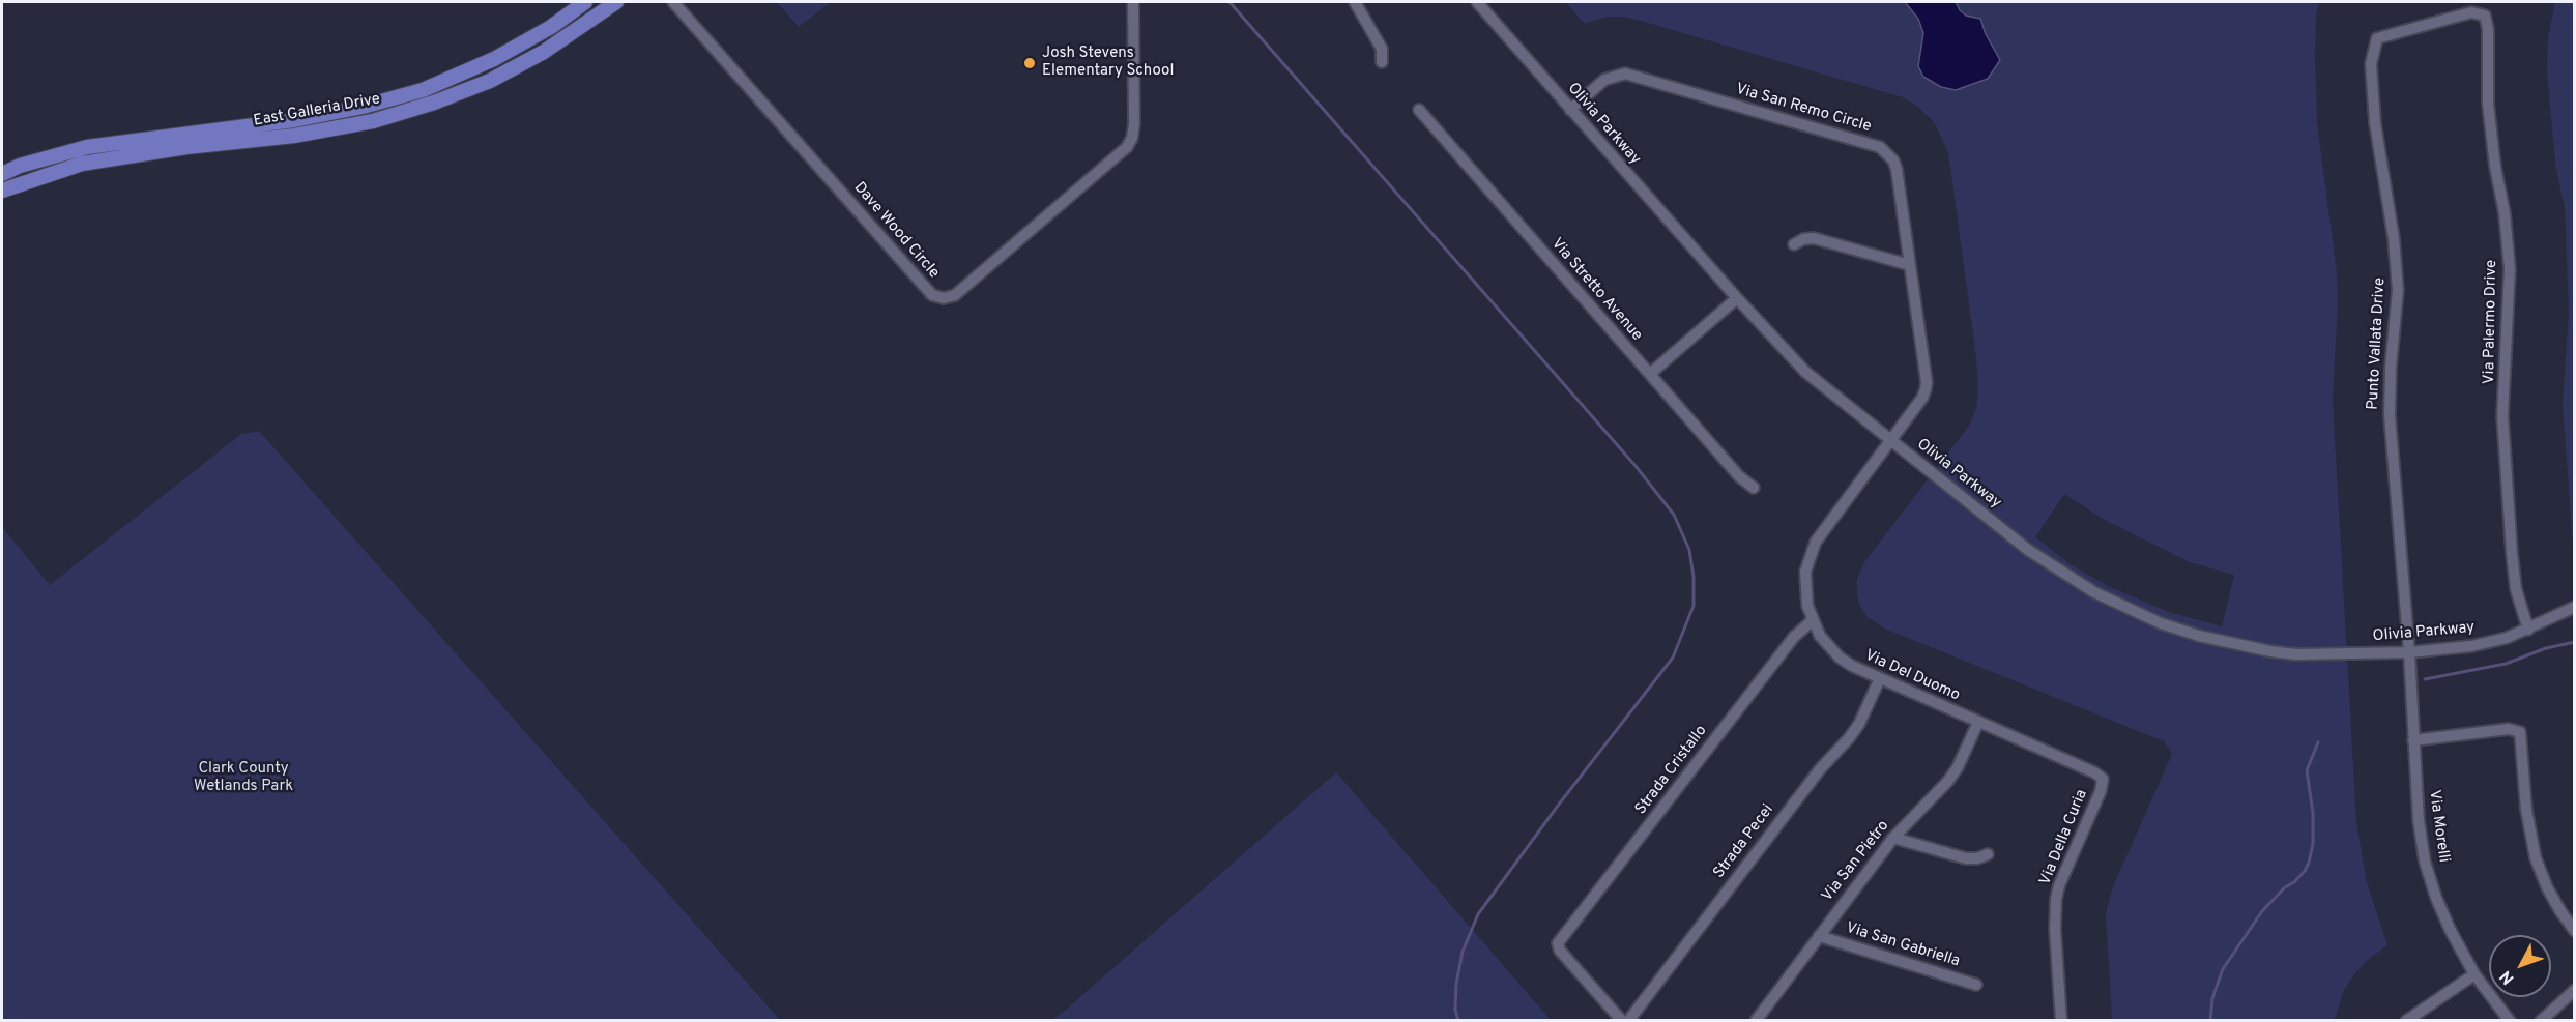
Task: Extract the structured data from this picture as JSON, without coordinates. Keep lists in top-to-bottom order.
{
  "streets": {
    "main road": ["East Galleria Drive"],
    "street": [
      "Via San Remo Circle",
      "Olivia Parkway",
      "Dave Wood Circle",
      "Via Stretto Avenue",
      "Via Palermo Drive",
      "Punto Vallata Drive",
      "Via Del Duomo",
      "Strada Cristallo",
      "Via Morelli",
      "Via Della Curia",
      "Strada Pecei",
      "Via San Pietro",
      "Via San Gabriella"
    ]
  },
  "crossings": [
    ["Via San Remo Circle", "Olivia Parkway"],
    ["Via San Remo Circle", "Via Del Duomo"],
    ["Olivia Parkway", "Via Palermo Drive"],
    ["Olivia Parkway", "Punto Vallata Drive"],
    ["Olivia Parkway", "Via Del Duomo"],
    ["Olivia Parkway", "Via Morelli"],
    ["Via Palermo Drive", "Punto Vallata Drive"],
    ["Punto Vallata Drive", "Via Morelli"],
    ["Via Del Duomo", "Strada Cristallo"],
    ["Via Del Duomo", "Via Della Curia"],
    ["Via Del Duomo", "Strada Pecei"],
    ["Via Del Duomo", "Via San Pietro"],
    ["Via San Pietro", "Via San Gabriella"]
  ],
  "parks": ["Clark County Wetlands Park"],
  "places": ["Josh Stevens Elementary School"],
  "north": "bottom left"
}
